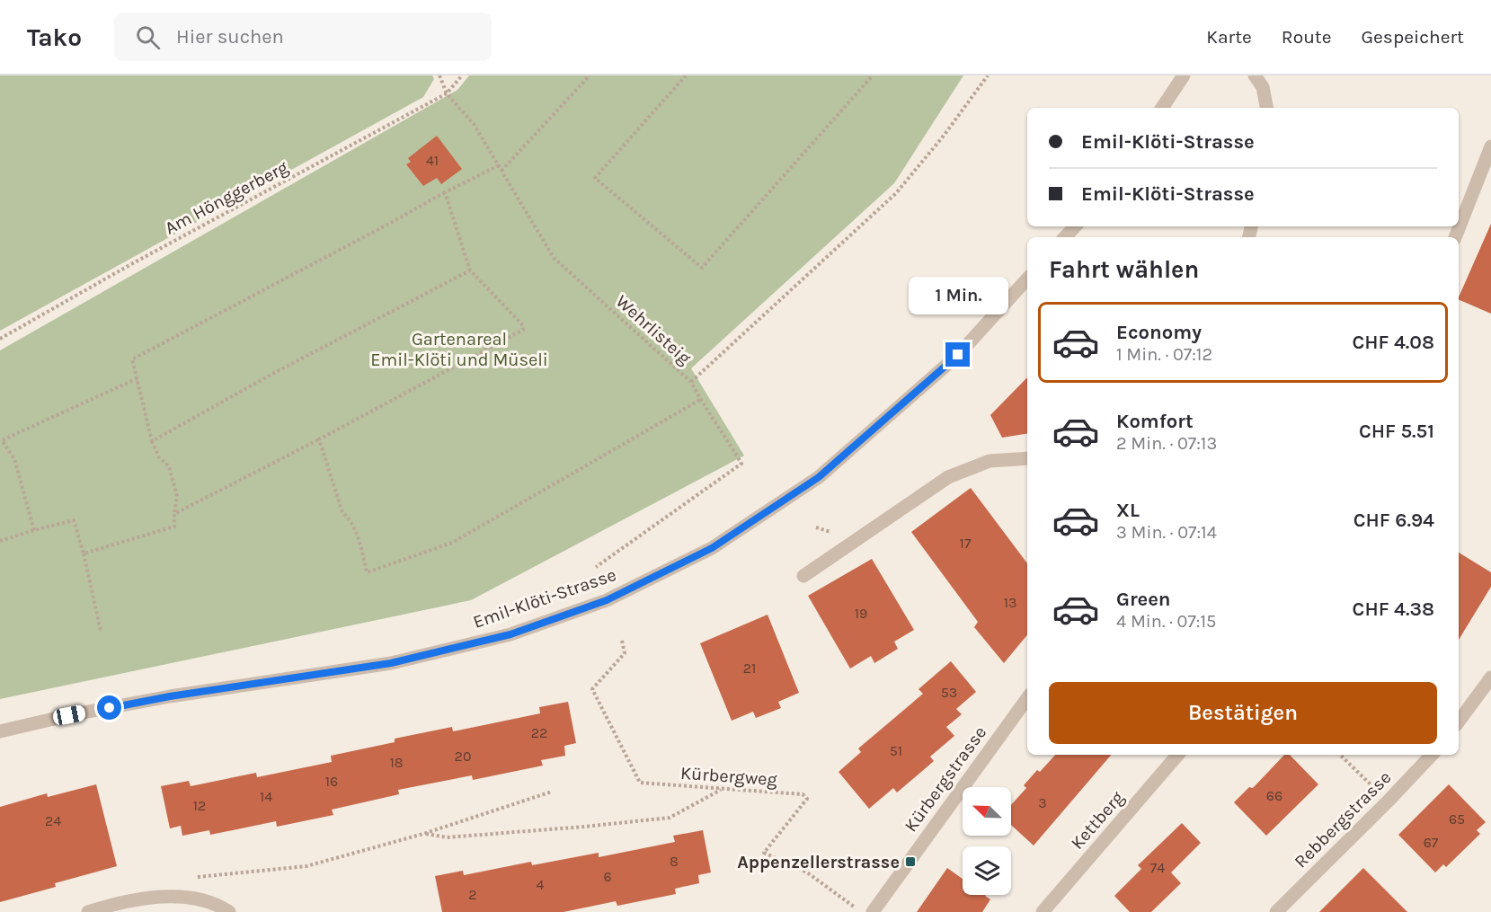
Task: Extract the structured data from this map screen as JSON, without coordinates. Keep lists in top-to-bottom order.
{
  "streets": {
    "street": [
      "Emil-Klöti-Strasse",
      "Kürbergstrasse",
      "Rebbergstrasse",
      "Kettberg"
    ],
    "path": ["Am Hönggerberg", "Wehrlisteig", "Kürbergweg"]
  },
  "crossings": [
    ["Am Hönggerberg", "Wehrlisteig"]
  ],
  "parks": ["Gartenareal Emil-Klöti und Müseli"],
  "places": {
    "transit": ["Appenzellerstrasse"]
  },
  "house_numbers": [
    "41",
    "17",
    "13",
    "19",
    "21",
    "53",
    "22",
    "51",
    "20",
    "18",
    "16",
    "66",
    "14",
    "3",
    "12",
    "65",
    "24",
    "67",
    "8",
    "74",
    "6",
    "4",
    "2"
  ],
  "north": "top left",
  "page": {
    "header": "Tako",
    "search": "Hier suchen",
    "nav": ["Karte", "Route", "Gespeichert"],
    "banner": ["Emil-Klöti-Strasse", "Emil-Klöti-Strasse"],
    "heading": "Fahrt wählen",
    "bubble": "1 Min.",
    "list": [
      {
        "name": "Economy",
        "note": "1 Min. · 07:12",
        "value": "CHF 4.08"
      },
      {
        "name": "Komfort",
        "note": "2 Min. · 07:13",
        "value": "CHF 5.51"
      },
      {
        "name": "XL",
        "note": "3 Min. · 07:14",
        "value": "CHF 6.94"
      },
      {
        "name": "Green",
        "note": "4 Min. · 07:15",
        "value": "CHF 4.38"
      }
    ],
    "buttons": "Bestätigen"
  }
}
